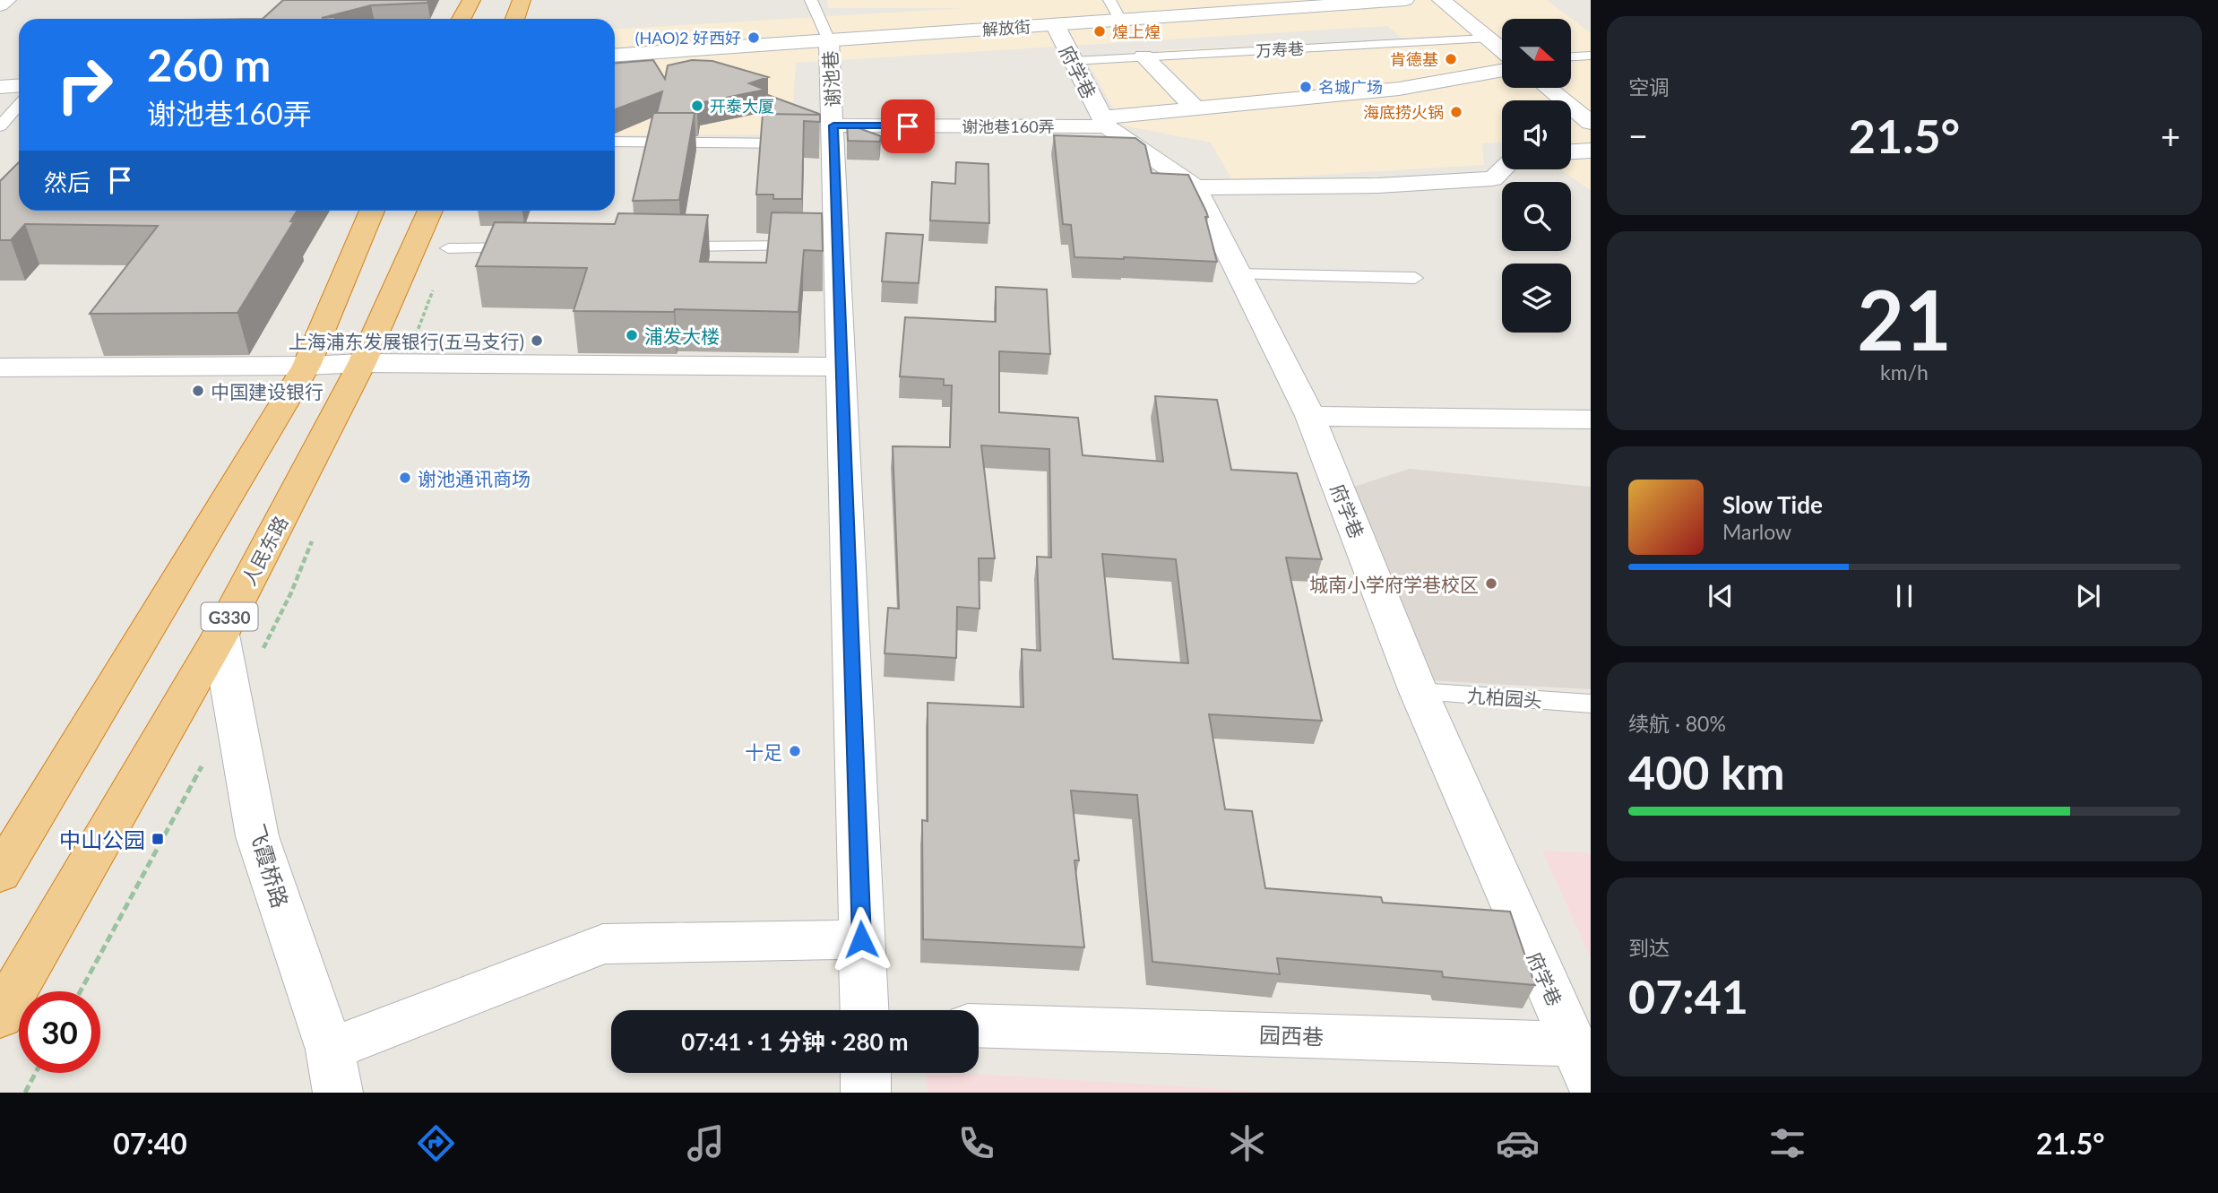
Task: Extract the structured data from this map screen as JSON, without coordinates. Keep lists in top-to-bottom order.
{
  "streets": {
    "highway": ["人民东路", "G330"],
    "street": [
      "解放街",
      "府学巷",
      "谢池巷",
      "谢池巷160弄",
      "飞霞桥路",
      "园西巷"
    ],
    "lane": ["万寿巷", "九柏园头"]
  },
  "crossings": [
    ["解放街", "府学巷"],
    ["解放街", "谢池巷"],
    ["万寿巷", "府学巷"],
    ["府学巷", "谢池巷160弄"],
    ["府学巷", "九柏园头"],
    ["府学巷", "园西巷"],
    ["谢池巷", "谢池巷160弄"],
    ["人民东路", "飞霞桥路"]
  ],
  "places": {
    "other": [
      "煌上煌",
      "(HAO)2 好西好",
      "肯德基",
      "名城广场",
      "开泰大厦",
      "海底捞火锅",
      "浦发大楼",
      "上海浦东发展银行(五马支行)",
      "中国建设银行",
      "谢池通讯商场",
      "城南小学府学巷校区",
      "十足"
    ],
    "transit": ["中山公园"]
  },
  "north": "right",
  "page": {
    "tile": [
      "空调",
      ["21", "km/h"],
      ["续航 · 80%", "400 km"],
      ["到达", "07:41"]
    ],
    "turn": ["260 m", "谢池巷160弄"],
    "heat": ["−", "21.5°", "+"],
    "then": "然后",
    "song": ["Slow Tide", "Marlow"],
    "limit": "30",
    "trip": "07:41 · 1 分钟 · 280 m",
    "tabs": ["07:40", "21.5°"]
  }
}
